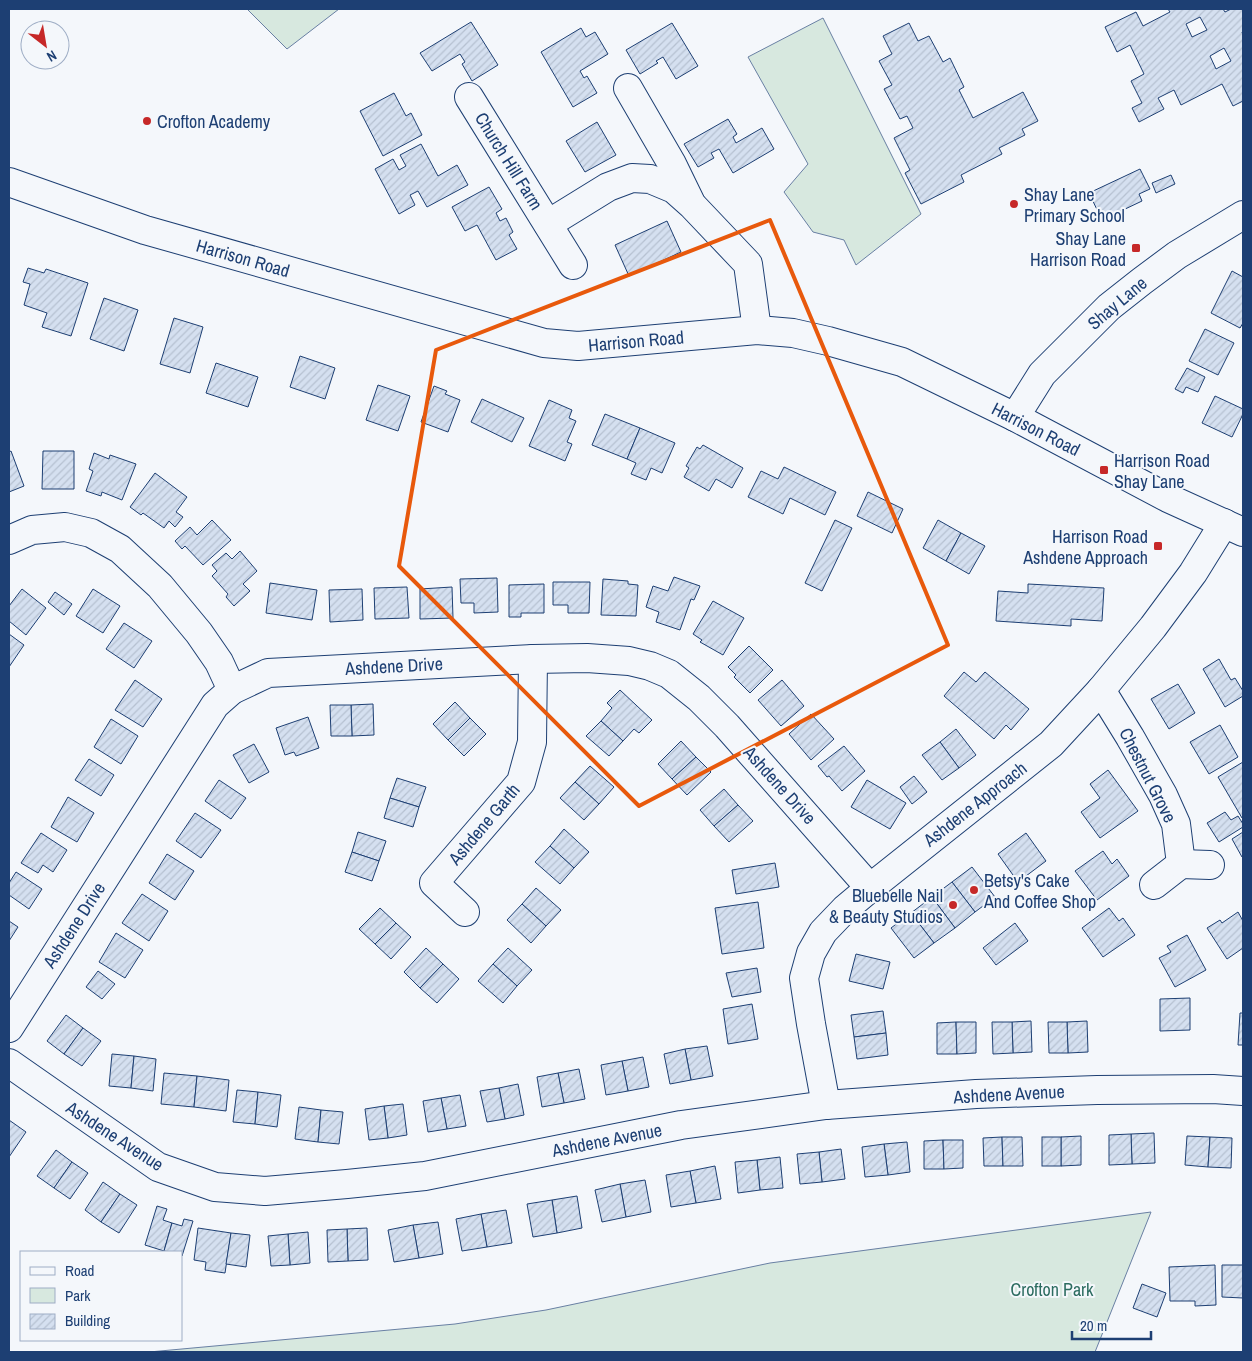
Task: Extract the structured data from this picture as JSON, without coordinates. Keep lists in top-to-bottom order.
{
  "streets": {
    "street": [
      "Church Hill Farm",
      "Harrison Road",
      "Shay Lane",
      "Ashdene Drive",
      "Chestnut Grove",
      "Ashdene Approach",
      "Ashdene Garth",
      "Ashdene Avenue"
    ]
  },
  "crossings": [
    ["Church Hill Farm", "Harrison Road"],
    ["Harrison Road", "Shay Lane"],
    ["Harrison Road", "Ashdene Approach"],
    ["Ashdene Drive", "Ashdene Approach"],
    ["Ashdene Drive", "Ashdene Garth"],
    ["Chestnut Grove", "Ashdene Approach"],
    ["Ashdene Approach", "Ashdene Avenue"]
  ],
  "parks": ["Crofton Park"],
  "places": {
    "other": [
      "Crofton Academy",
      "Shay Lane Primary School",
      "Betsy's Cake And Coffee Shop",
      "Bluebelle Nail & Beauty Studios"
    ],
    "transit": ["Shay Lane Harrison Road", "Harrison Road Shay Lane", "Harrison Road Ashdene Approach"]
  },
  "legend": ["Road", "Park", "Building"],
  "scale_bar": "20 m",
  "north": "bottom right"
}
